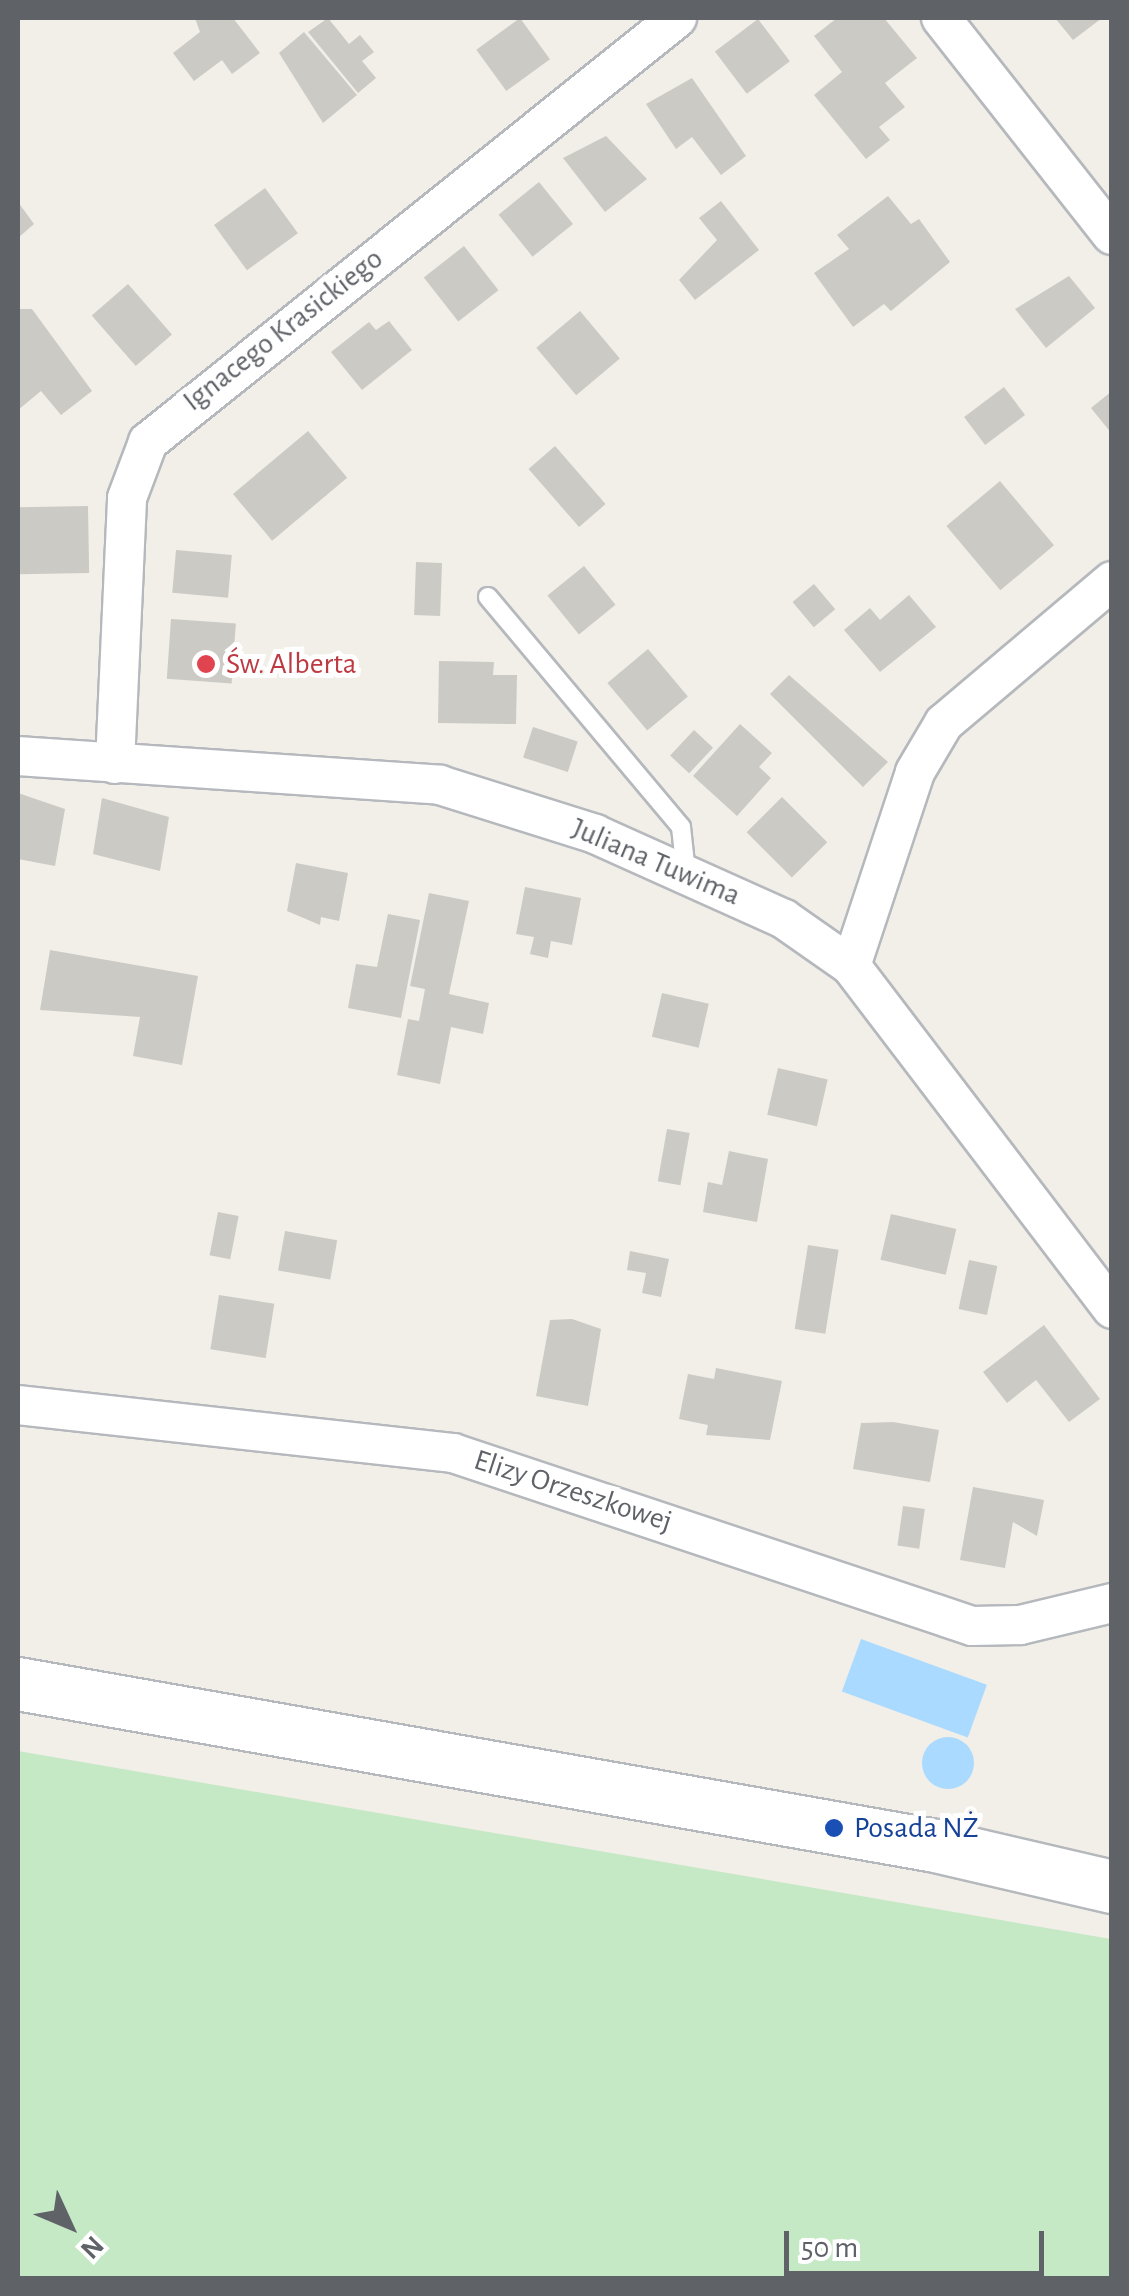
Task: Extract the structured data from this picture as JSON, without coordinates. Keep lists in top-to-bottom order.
{
  "streets": {
    "street": ["Ignacego Krasickiego", "Juliana Tuwima", "Elizy Orzeszkowej"]
  },
  "crossings": [
    ["Ignacego Krasickiego", "Juliana Tuwima"]
  ],
  "places": ["Św. Alberta", "Posada NŻ"],
  "scale_bar": "50 m",
  "north": "bottom right"
}
